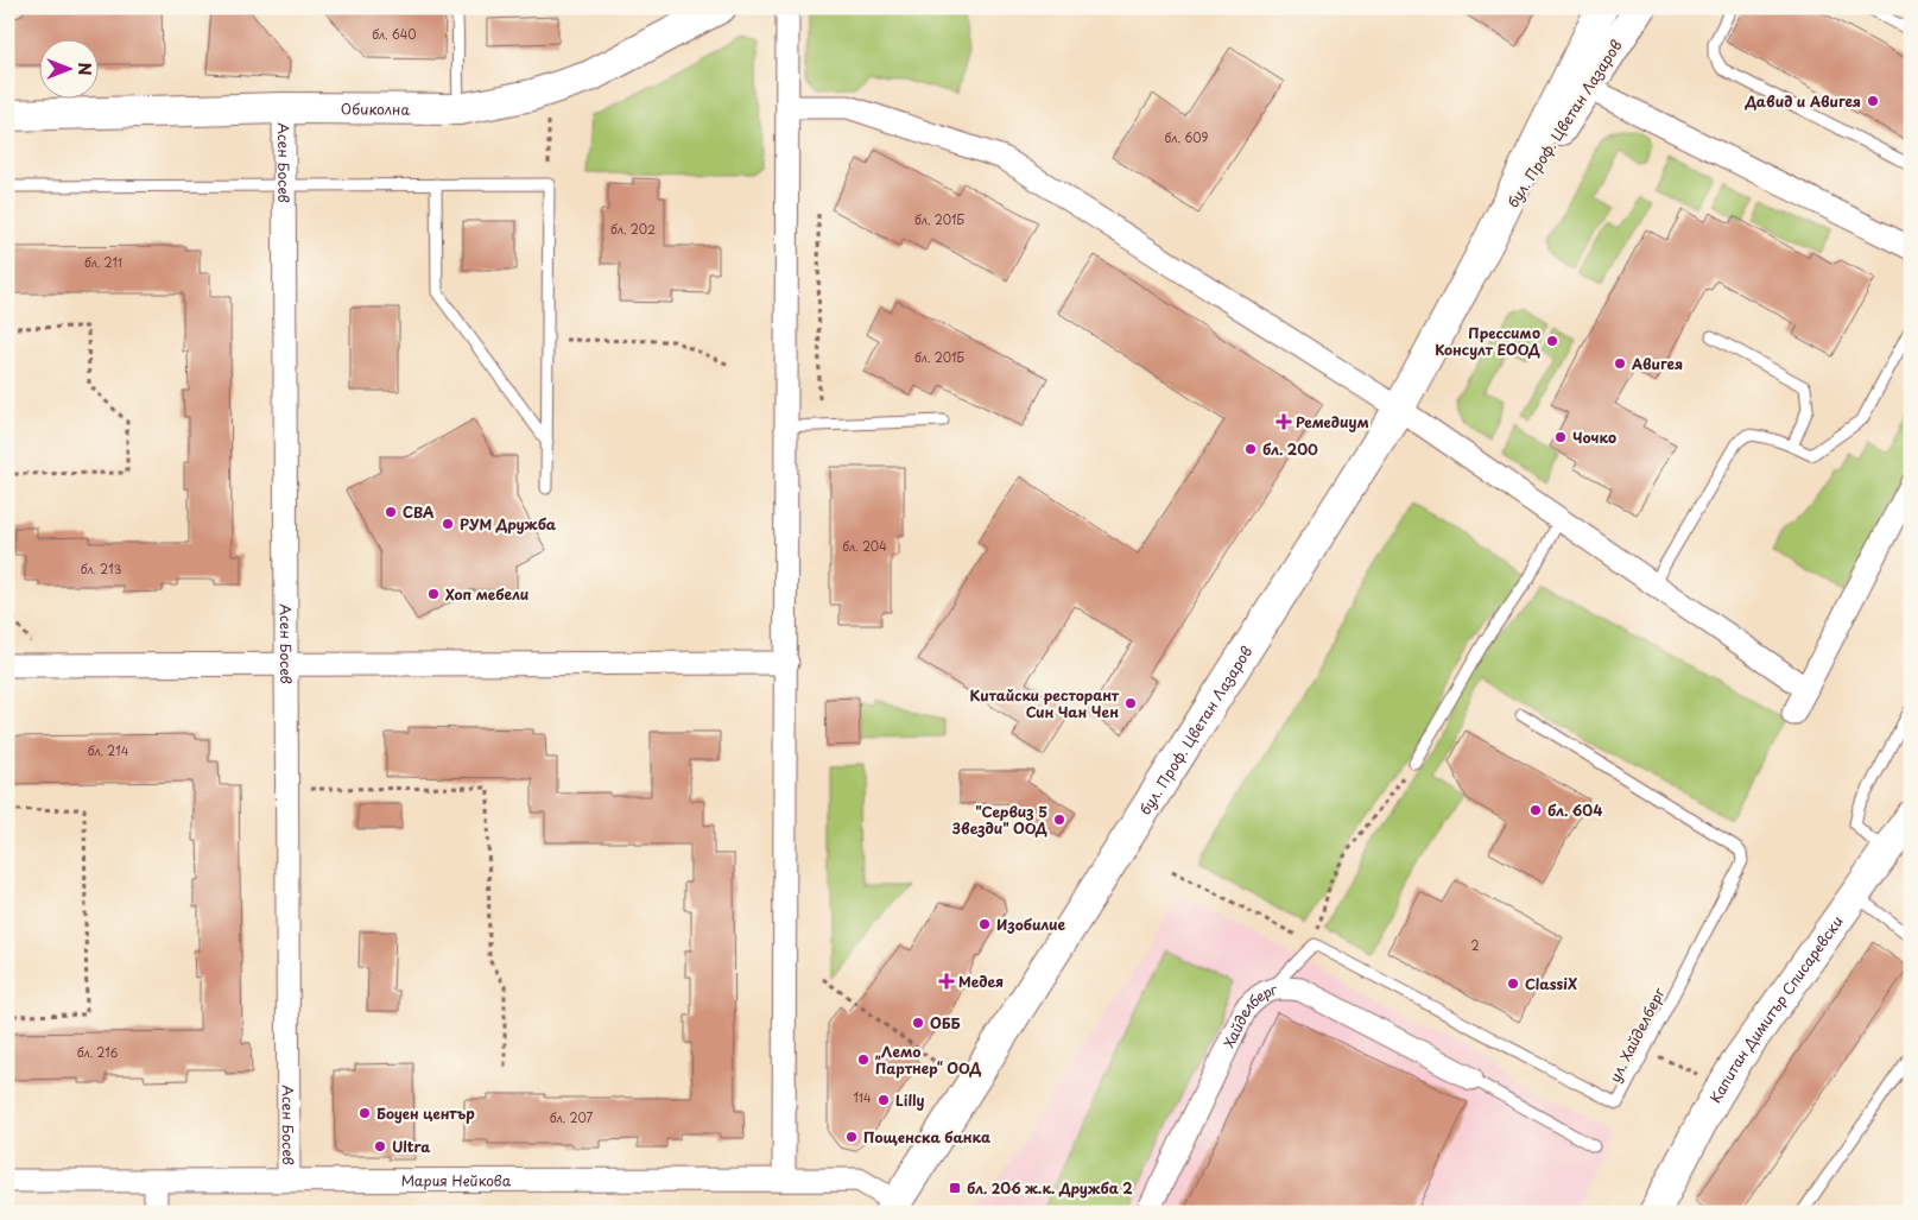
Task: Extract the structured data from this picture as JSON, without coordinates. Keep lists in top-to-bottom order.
{
  "streets": {
    "main road": ["Обиколна", "бул. Проф. Цветан Лазаров", "Капитан Димитър Списаревски"],
    "street": ["Асен Босев", "Хайделберг", "Мария Нейкова"],
    "lane": ["ул. Хайделберг"]
  },
  "crossings": [
    ["Обиколна", "Асен Босев"],
    ["бул. Проф. Цветан Лазаров", "Мария Нейкова"],
    ["Асен Босев", "Мария Нейкова"]
  ],
  "places": {
    "other": [
      "Давид и Авигея",
      "Прессимо Консулт ЕООД",
      "Авигея",
      "Чочко",
      "бл. 200",
      "CBA",
      "РУМ Дружба",
      "Хоп мебели",
      "Китайски ресторант Син Чан Чен",
      "бл. 604",
      "\"Сервиз 5 Звезди\" ООД",
      "Изобилие",
      "ClassiX",
      "ОББ",
      "„Лемо Партнер“ ООД",
      "Lilly",
      "Боуен център",
      "Пощенска банка",
      "Ultra"
    ],
    "health": ["Ремедиум", "Медея"],
    "transit": ["бл. 206 ж.к. Дружба 2"]
  },
  "house_numbers": [
    "бл. 640",
    "бл. 609",
    "бл. 201Б",
    "бл. 202",
    "бл. 211",
    "бл. 201Б",
    "бл. 204",
    "бл. 213",
    "бл. 214",
    "2",
    "бл. 216",
    "114",
    "бл. 207"
  ],
  "north": "right"
}
